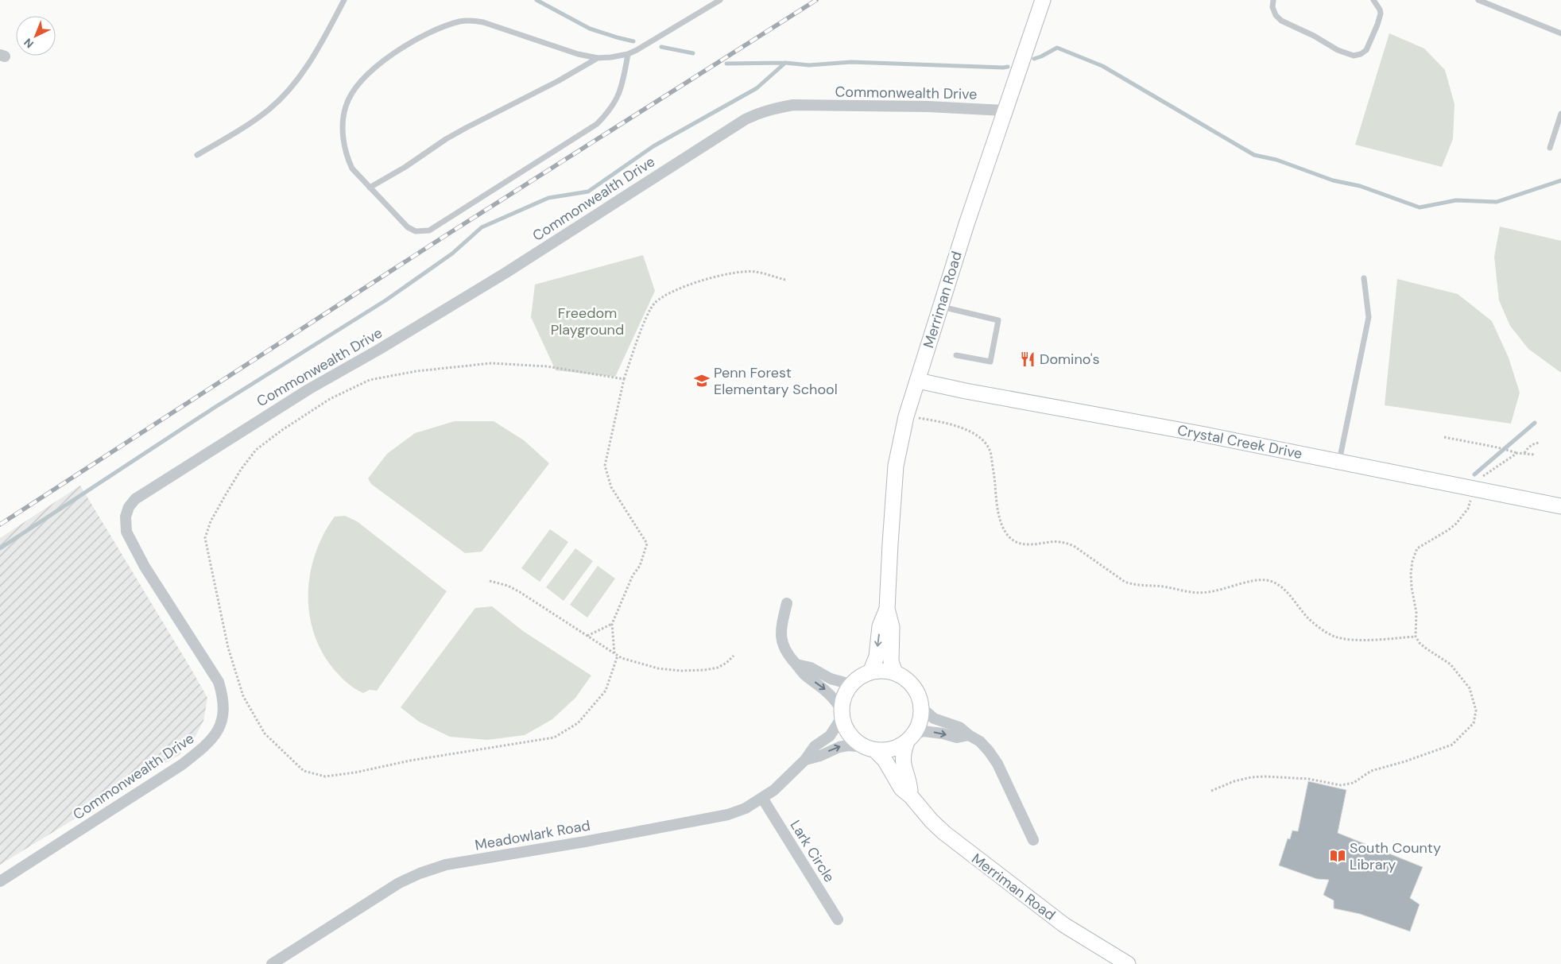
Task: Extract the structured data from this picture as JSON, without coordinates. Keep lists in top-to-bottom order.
{
  "streets": {
    "main road": ["Merriman Road", "Crystal Creek Drive"],
    "street": ["Commonwealth Drive", "Meadowlark Road", "Lark Circle"]
  },
  "crossings": [
    ["Commonwealth Drive", "Merriman Road"],
    ["Merriman Road", "Crystal Creek Drive"],
    ["Merriman Road", "Meadowlark Road"],
    ["Meadowlark Road", "Lark Circle"]
  ],
  "parks": ["Freedom Playground"],
  "places": {
    "restaurant": ["Domino's"],
    "school or university": ["Penn Forest Elementary School"],
    "library": ["South County Library"]
  },
  "north": "bottom left"
}
